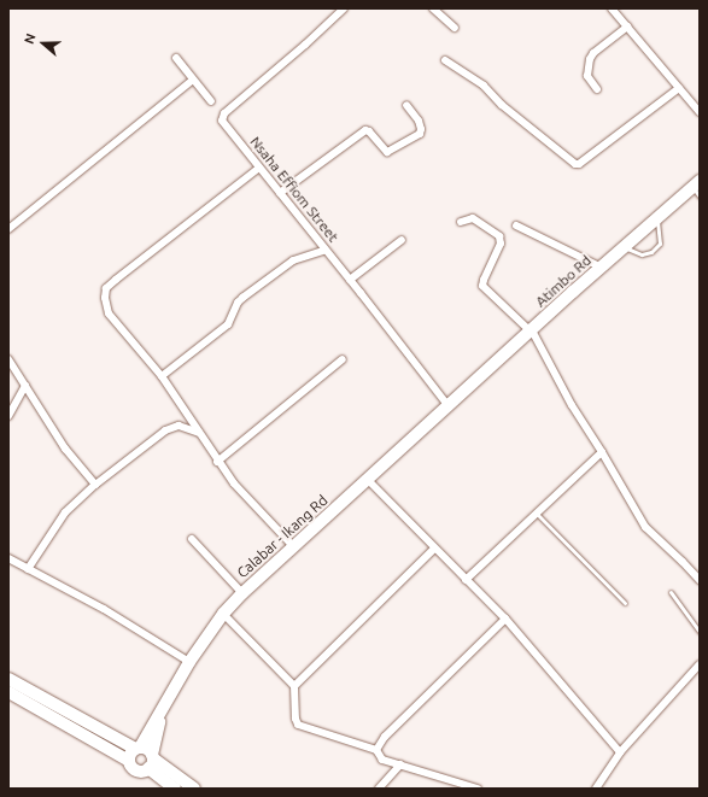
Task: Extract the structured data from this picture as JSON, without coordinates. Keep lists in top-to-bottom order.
{
  "streets": {
    "main road": ["Atimbo Rd", "Calabar - Ikang Rd"],
    "street": ["Nsaha Effiom Street"]
  },
  "crossings": [
    ["Nsaha Effiom Street", "Atimbo Rd"],
    ["Nsaha Effiom Street", "Calabar - Ikang Rd"],
    ["Atimbo Rd", "Calabar - Ikang Rd"]
  ],
  "north": "left"
}
